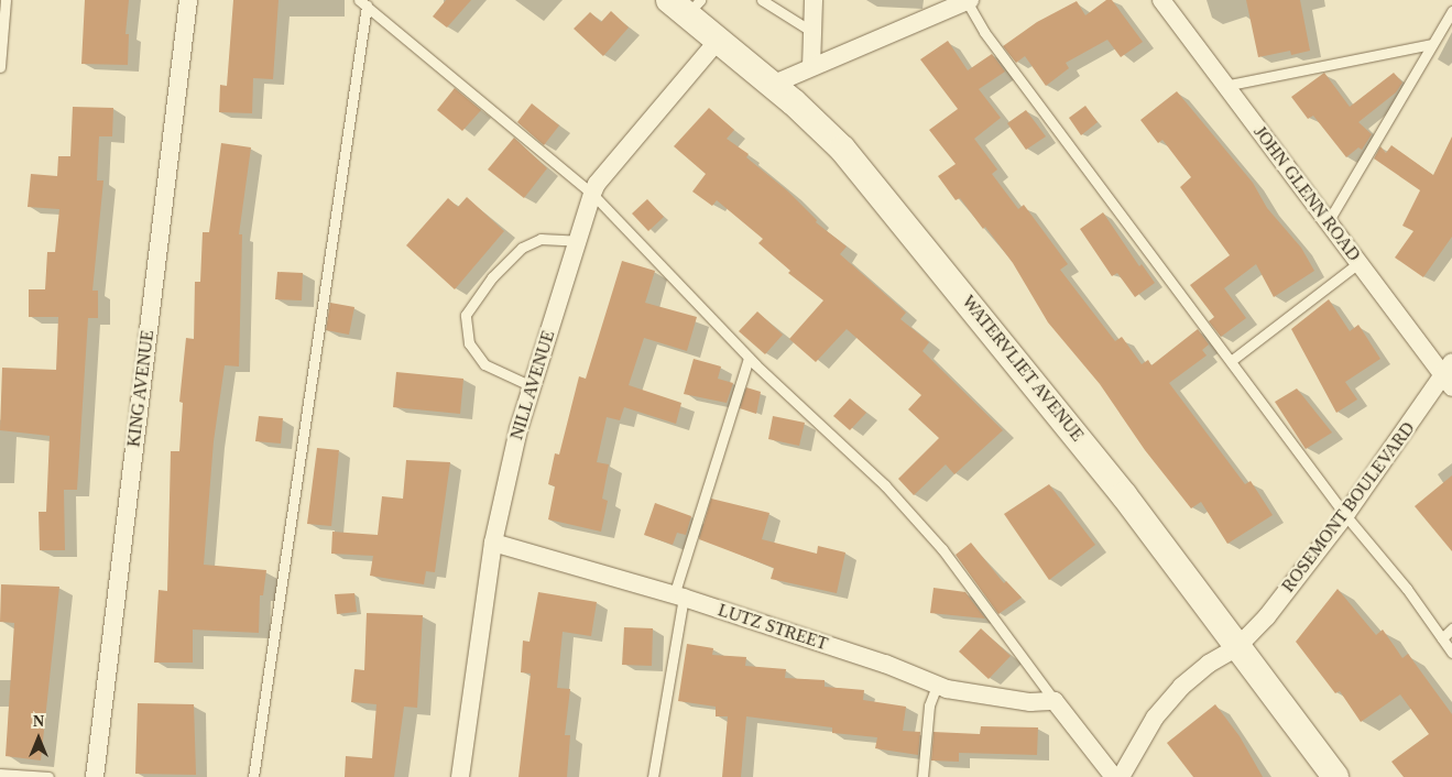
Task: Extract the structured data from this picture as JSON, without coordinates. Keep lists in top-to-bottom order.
{
  "streets": {
    "street": [
      "JOHN GLENN ROAD",
      "WATERVLIET AVENUE",
      "NILL AVENUE",
      "KING AVENUE",
      "ROSEMONT BOULEVARD",
      "LUTZ STREET"
    ]
  },
  "crossings": [
    ["JOHN GLENN ROAD", "ROSEMONT BOULEVARD"],
    ["WATERVLIET AVENUE", "NILL AVENUE"],
    ["WATERVLIET AVENUE", "ROSEMONT BOULEVARD"],
    ["NILL AVENUE", "LUTZ STREET"]
  ],
  "north": "top"
}
